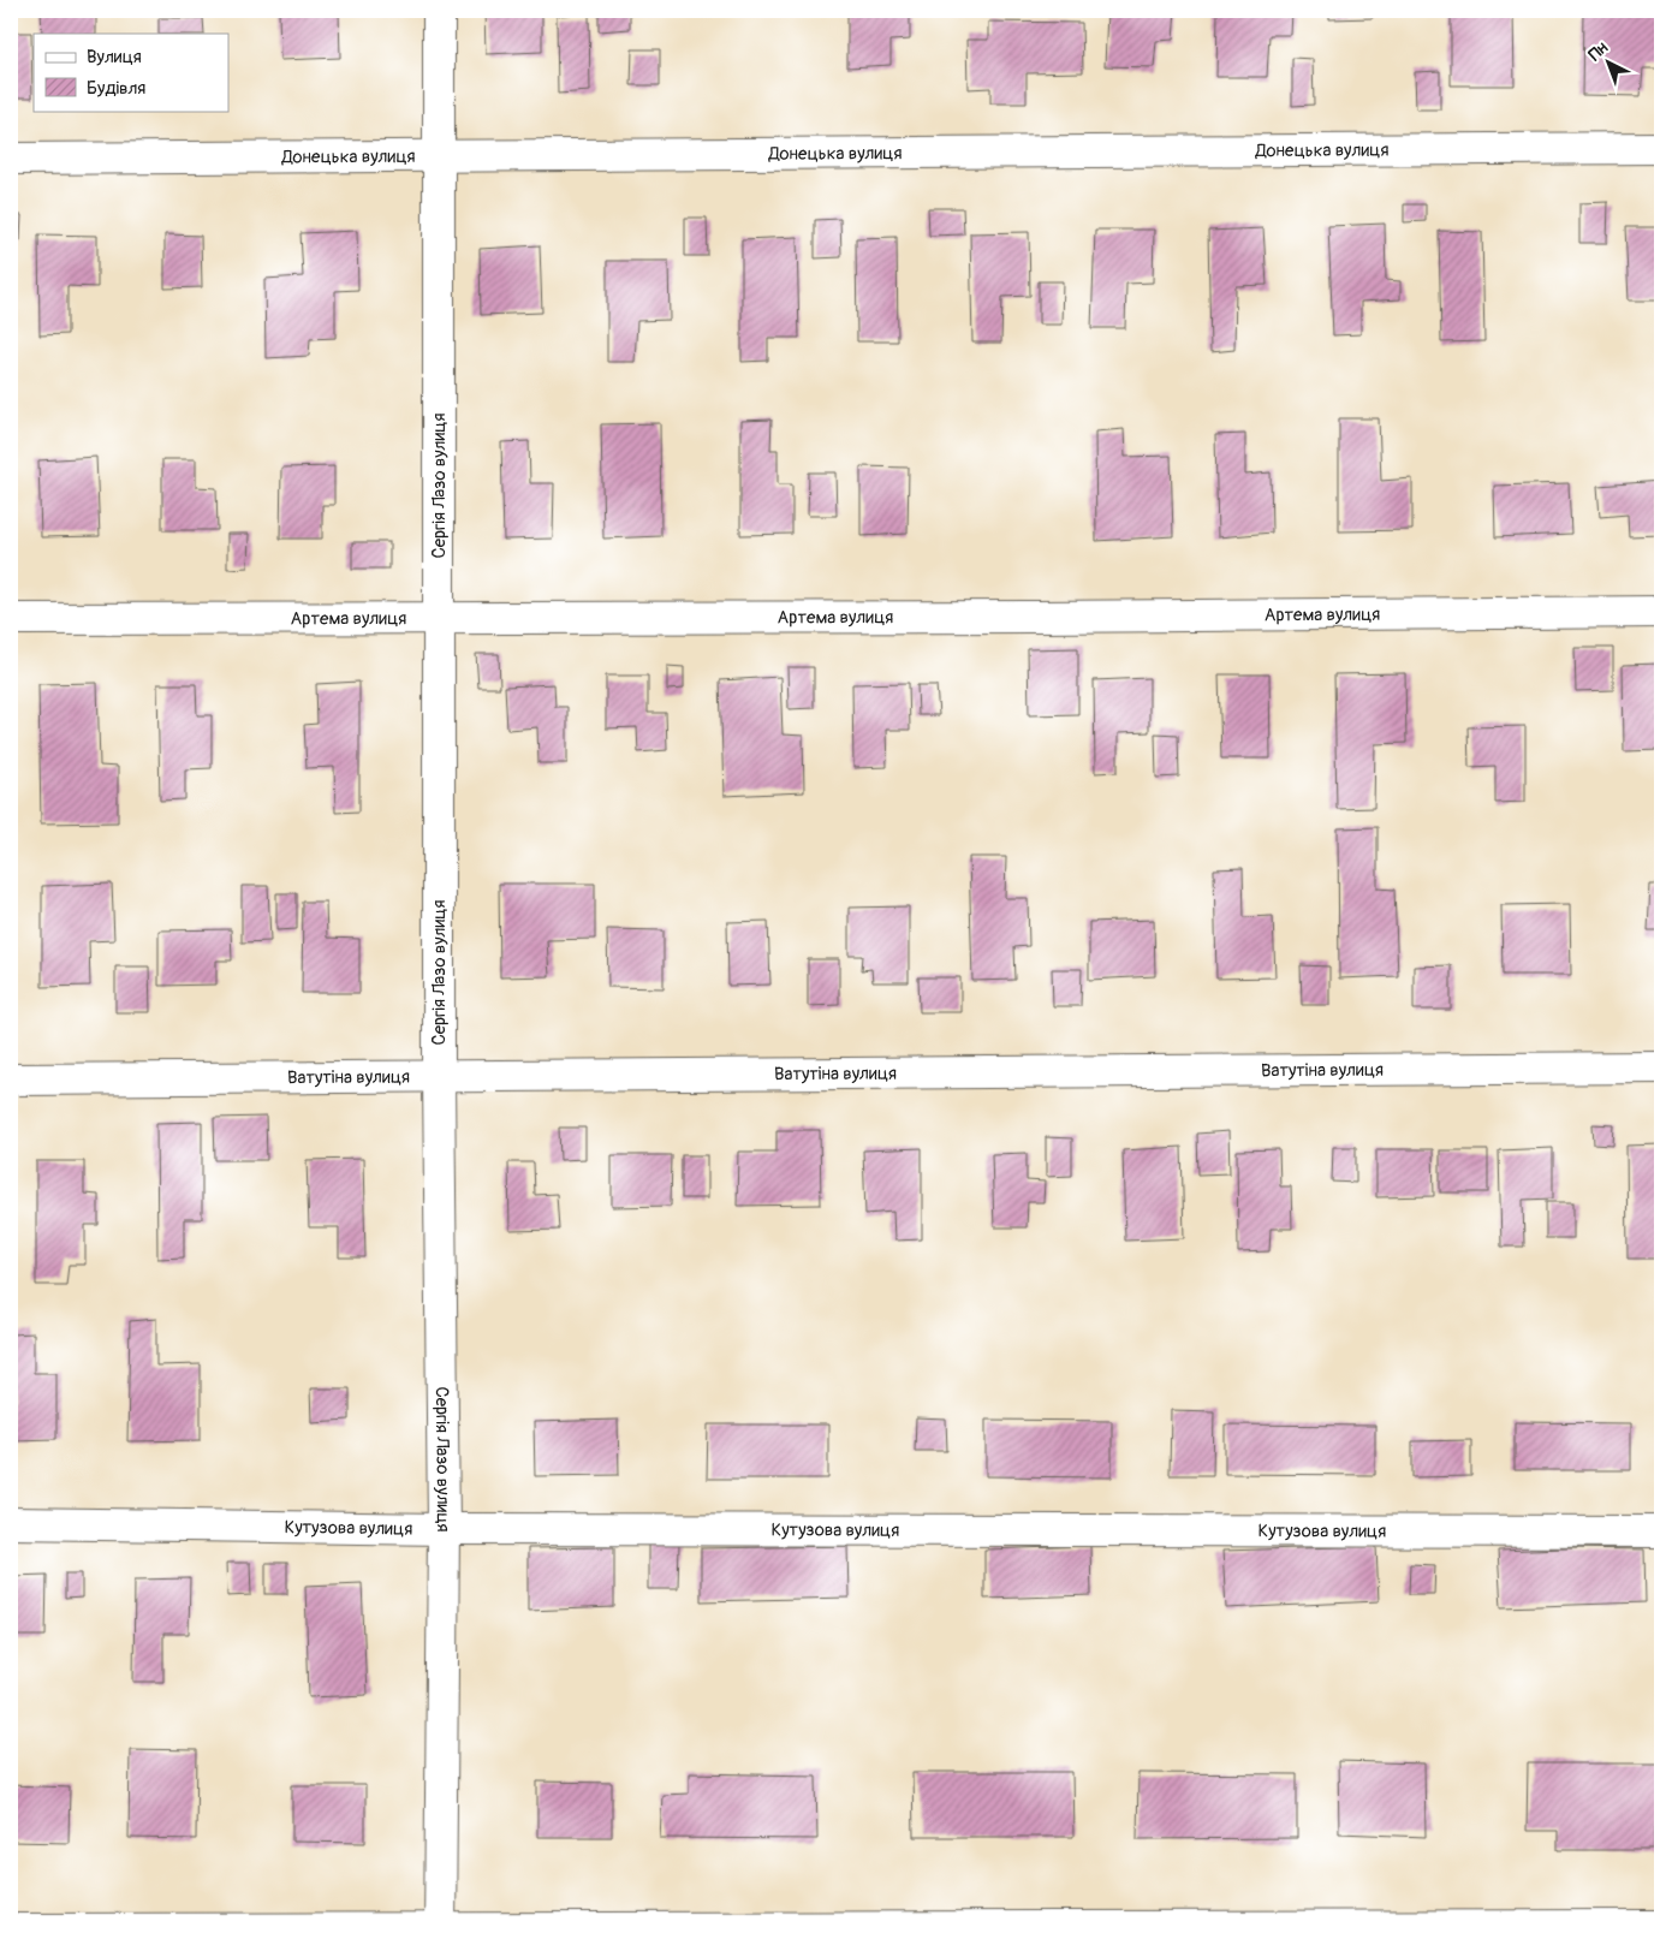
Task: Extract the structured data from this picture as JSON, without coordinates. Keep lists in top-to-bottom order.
{
  "streets": {
    "street": [
      "Донецька вулиця",
      "Сергія Лазо вулиця",
      "Артема вулиця",
      "Ватутіна вулиця",
      "Кутузова вулиця"
    ]
  },
  "crossings": [
    ["Донецька вулиця", "Сергія Лазо вулиця"],
    ["Сергія Лазо вулиця", "Артема вулиця"],
    ["Сергія Лазо вулиця", "Ватутіна вулиця"],
    ["Сергія Лазо вулиця", "Кутузова вулиця"]
  ],
  "legend": ["Вулиця", "Будівля"],
  "north": "top left"
}
